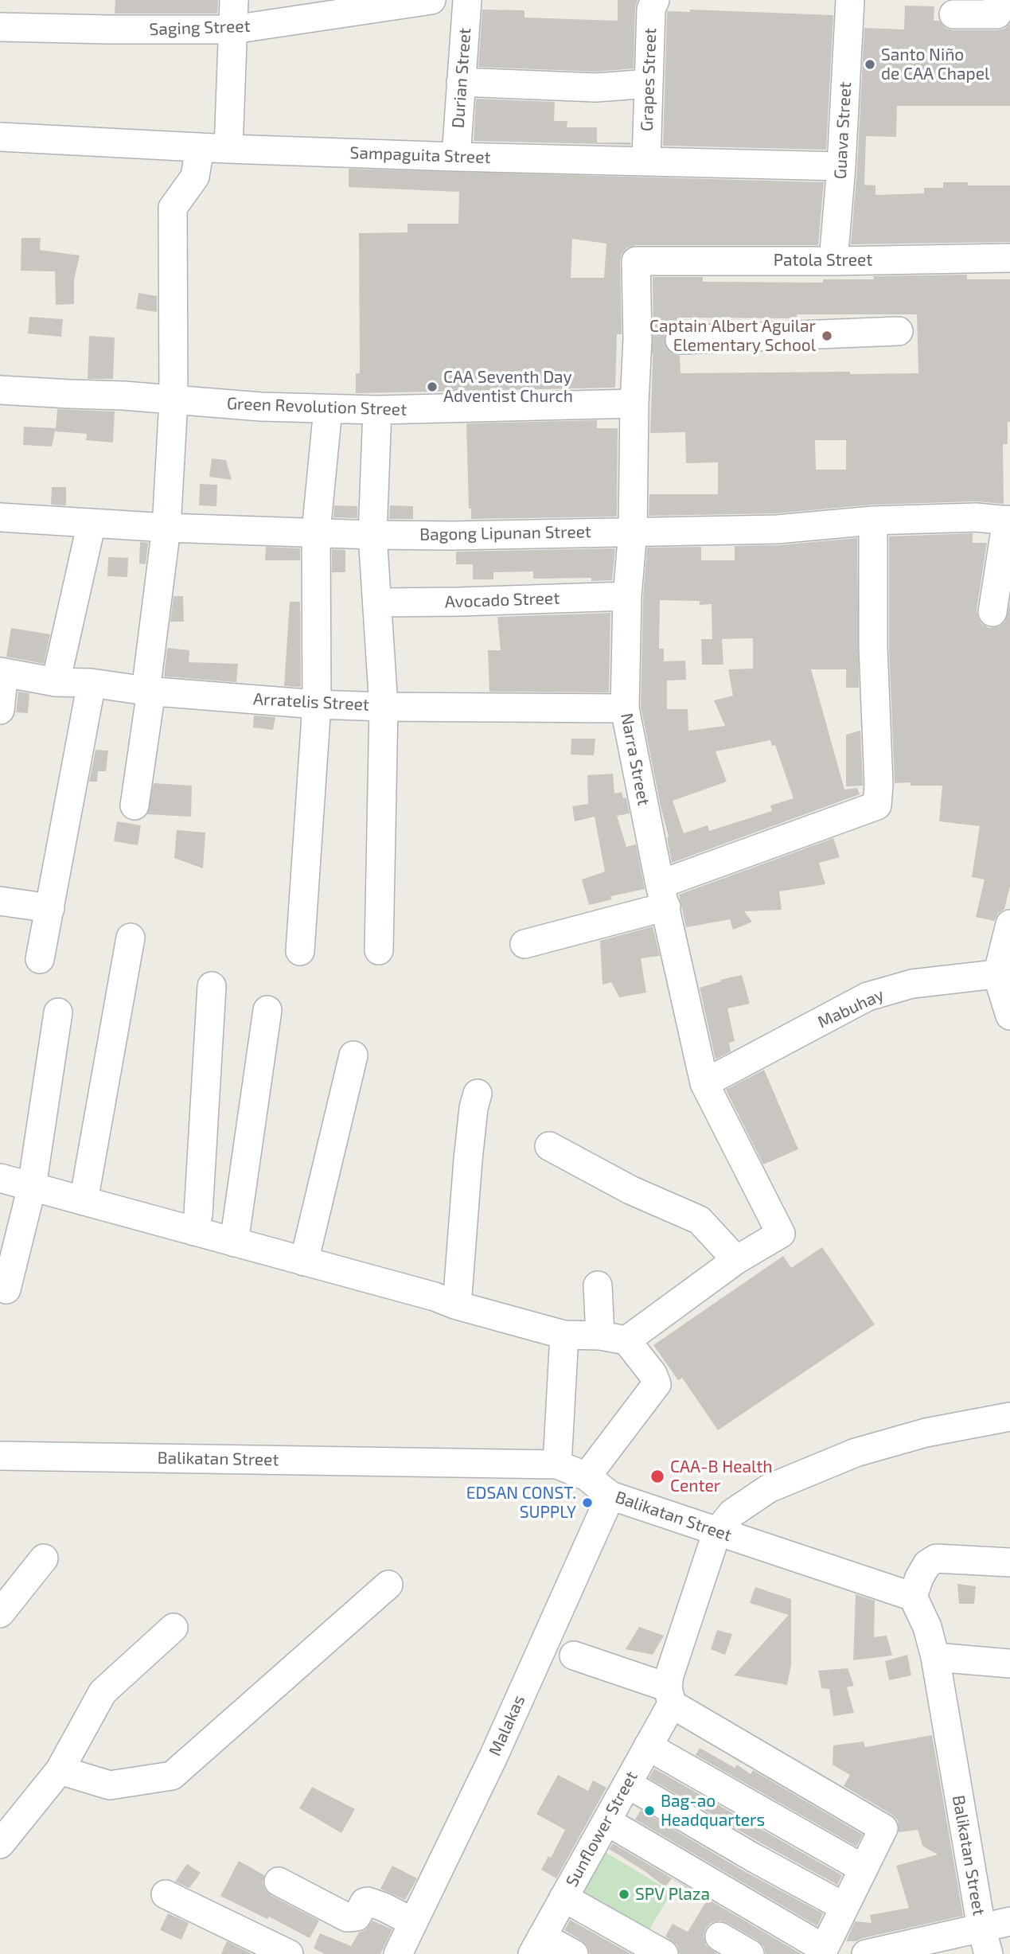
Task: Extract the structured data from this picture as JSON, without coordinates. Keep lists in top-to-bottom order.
{
  "streets": {
    "street": [
      "Saging Street",
      "Durian Street",
      "Grapes Street",
      "Guava Street",
      "Sampaguita Street",
      "Patola Street",
      "Green Revolution Street",
      "Bagong Lipunan Street",
      "Avocado Street",
      "Arratelis Street",
      "Narra Street",
      "Mabuhay",
      "Balikatan Street",
      "Malakas",
      "Sunflower Street"
    ]
  },
  "crossings": [
    ["Durian Street", "Sampaguita Street"],
    ["Grapes Street", "Sampaguita Street"],
    ["Guava Street", "Sampaguita Street"],
    ["Guava Street", "Patola Street"],
    ["Patola Street", "Narra Street"],
    ["Green Revolution Street", "Narra Street"],
    ["Bagong Lipunan Street", "Narra Street"],
    ["Avocado Street", "Narra Street"],
    ["Arratelis Street", "Narra Street"],
    ["Narra Street", "Mabuhay"],
    ["Balikatan Street", "Malakas"],
    ["Balikatan Street", "Sunflower Street"]
  ],
  "places": [
    "Santo Niño de CAA Chapel",
    "Captain Albert Aguilar Elementary School",
    "CAA Seventh Day Adventist Church",
    "CAA-B Health Center",
    "EDSAN CONST. SUPPLY",
    "Bag-ao Headquarters",
    "SPV Plaza"
  ]
}
